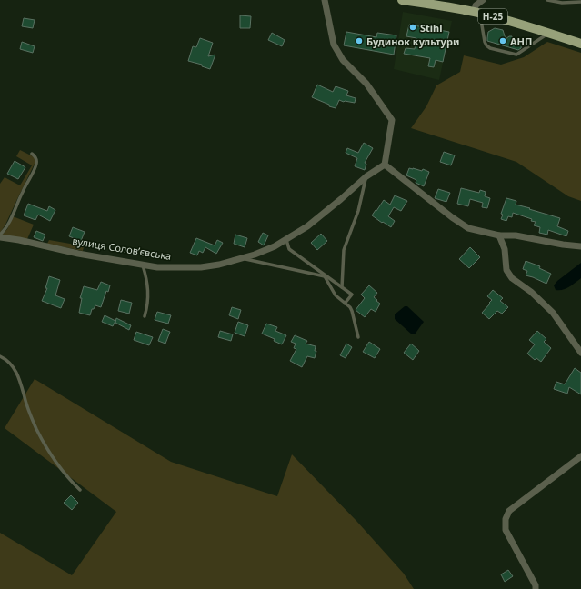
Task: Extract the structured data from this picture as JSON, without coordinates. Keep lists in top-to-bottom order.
{
  "streets": {
    "main road": ["Н-25"],
    "street": ["вулиця Соловʼєвська"]
  },
  "places": ["Stihl", "Будинок культури", "АНП"]
}
